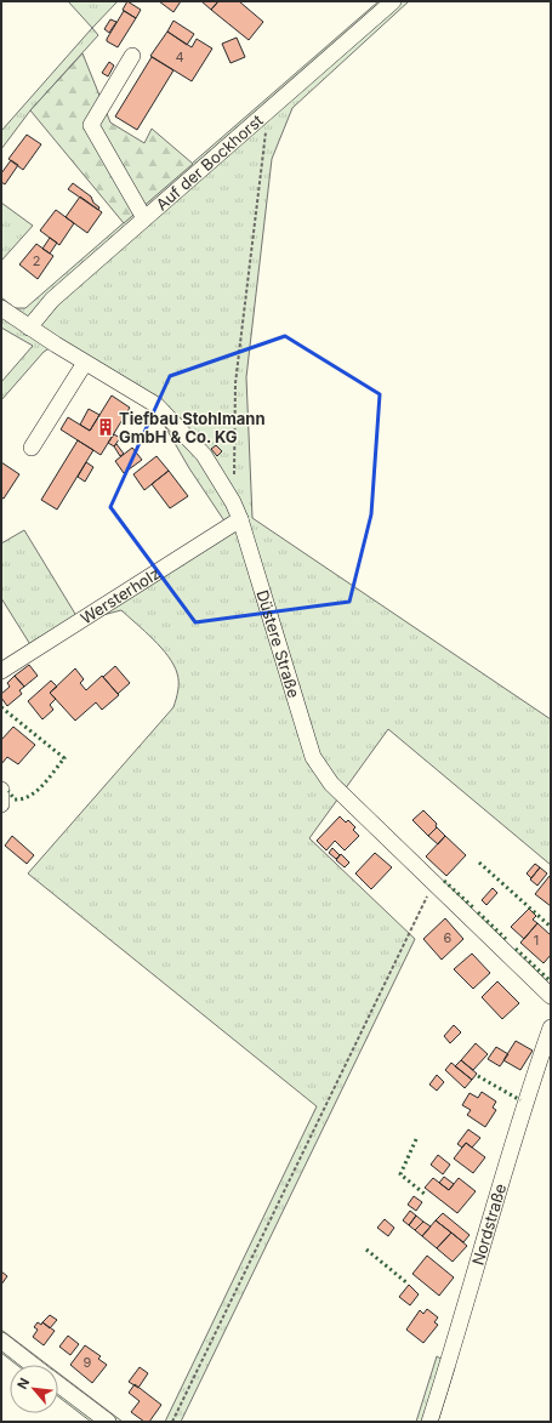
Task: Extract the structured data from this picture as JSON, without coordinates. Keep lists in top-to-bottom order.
{
  "streets": {
    "street": [
      "Auf der Bockhorst",
      "Wersterholz",
      "Düstere Straße",
      "Nordstraße"
    ]
  },
  "crossings": [
    ["Auf der Bockhorst", "Düstere Straße"],
    ["Wersterholz", "Düstere Straße"]
  ],
  "places": {
    "building": ["Tiefbau Stohlmann GmbH & Co. KG"]
  },
  "house_numbers": [
    "4",
    "2",
    "6",
    "1",
    "9"
  ],
  "north": "top left"
}
